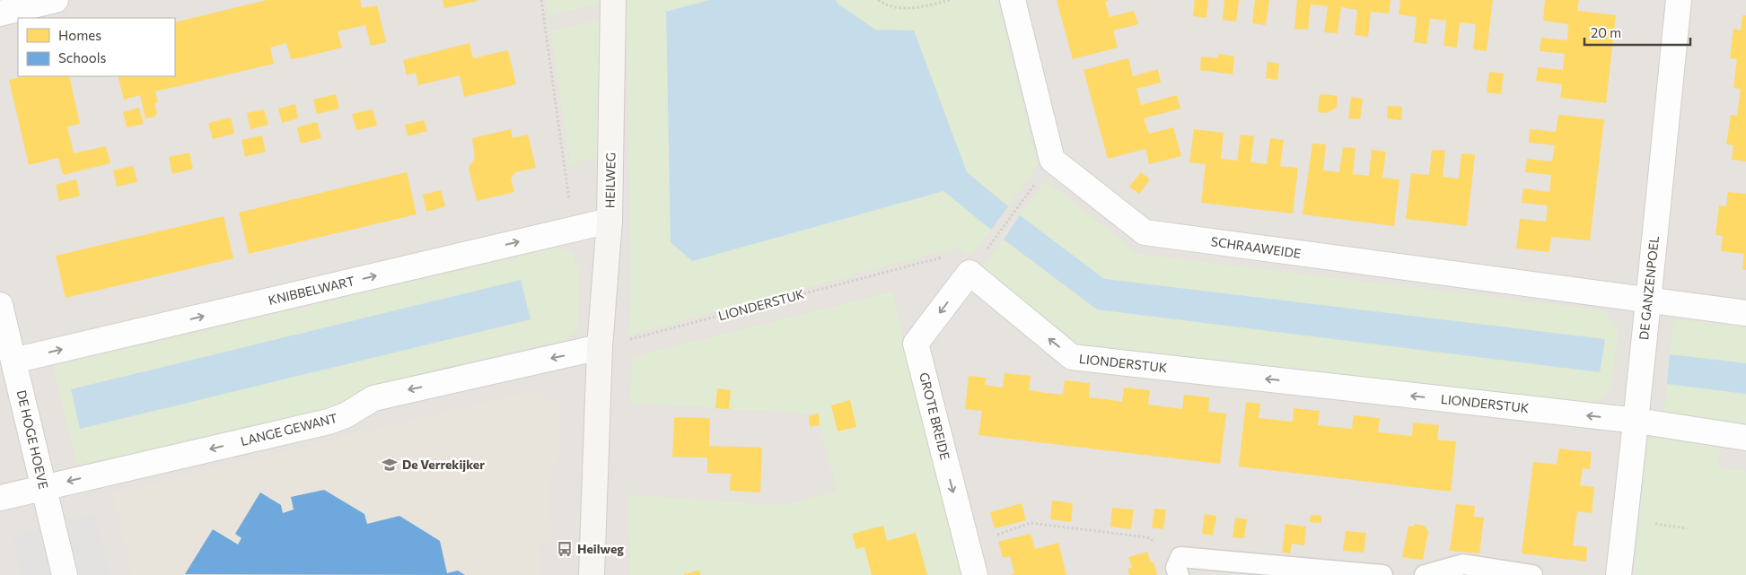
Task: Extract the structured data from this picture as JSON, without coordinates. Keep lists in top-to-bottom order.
{
  "streets": {
    "street": [
      "HEILWEG",
      "SCHRAAWEIDE",
      "DE GANZENPOEL",
      "KNIBBELWART",
      "LIONDERSTUK",
      "GROTE BREIDE",
      "LANGE GEWANT",
      "DE HOGE HOEVE"
    ]
  },
  "crossings": [
    ["HEILWEG", "KNIBBELWART"],
    ["HEILWEG", "LIONDERSTUK"],
    ["HEILWEG", "LANGE GEWANT"],
    ["SCHRAAWEIDE", "DE GANZENPOEL"],
    ["DE GANZENPOEL", "LIONDERSTUK"],
    ["KNIBBELWART", "DE HOGE HOEVE"],
    ["LIONDERSTUK", "GROTE BREIDE"],
    ["LIONDERSTUK", "LANGE GEWANT"],
    ["LANGE GEWANT", "DE HOGE HOEVE"]
  ],
  "one_way": ["KNIBBELWART", "GROTE BREIDE", "LANGE GEWANT"],
  "places": {
    "school or university": ["De Verrekijker"],
    "bus stop": ["Heilweg"]
  },
  "legend": ["Homes", "Schools"],
  "scale_bar": "20 m"
}
